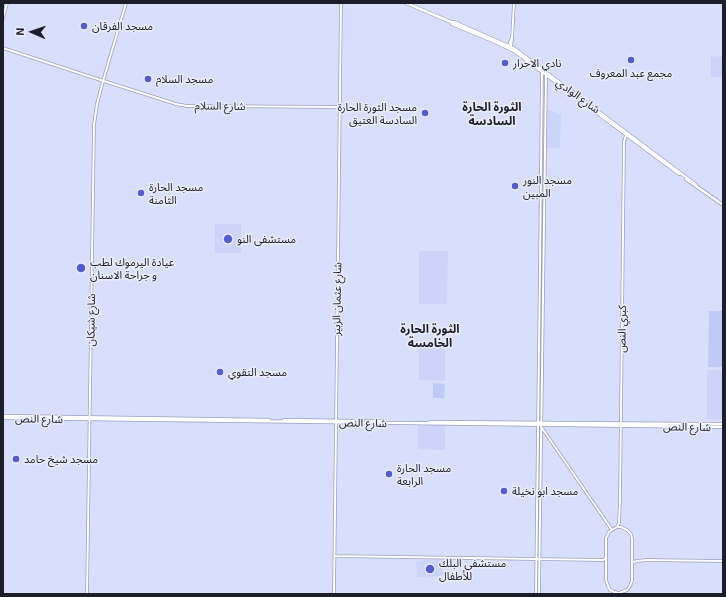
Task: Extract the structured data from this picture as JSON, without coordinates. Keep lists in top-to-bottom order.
{
  "streets": {
    "main road": ["شارع الوادي", "شارع النص"],
    "street": [
      "شارع السلام",
      "شارع عثمان الزبير",
      "شارع شيكان",
      "كبري النص"
    ]
  },
  "crossings": [
    ["شارع الوادي", "كبري النص"],
    ["شارع السلام", "شارع عثمان الزبير"],
    ["شارع السلام", "شارع شيكان"],
    ["شارع عثمان الزبير", "شارع النص"],
    ["شارع شيكان", "شارع النص"],
    ["كبري النص", "شارع النص"]
  ],
  "districts": ["الثورة الحارة السادسة", "الثورة الحارة الخامسة"],
  "places": [
    "مسجد الفرقان",
    "مجمع عبد المعروف",
    "نادي الاحرار",
    "مسجد السلام",
    "مسجد الثورة الحارة السادسة العتيق",
    "مسجد النور المبين",
    "مسجد الحارة الثامنة",
    "مستشفى النو",
    "عيادة اليرموك لطب و جراحة الاسنان",
    "مسجد التقوي",
    "مسجد شيخ حامد",
    "مسجد الحارة الرابعة",
    "مسجد ابو نخيلة",
    "مستشفى البلك للأطفال"
  ],
  "north": "left"
}
